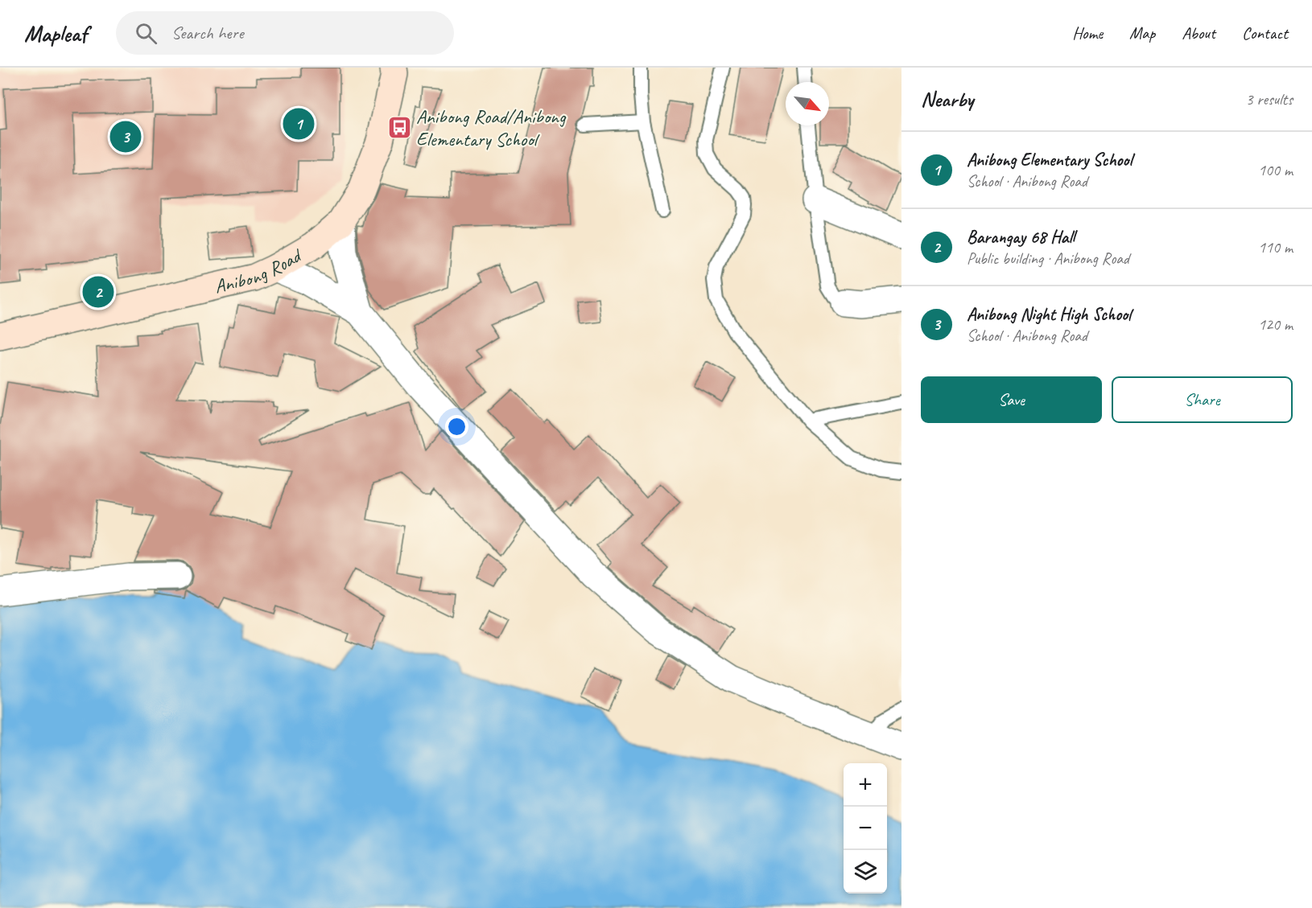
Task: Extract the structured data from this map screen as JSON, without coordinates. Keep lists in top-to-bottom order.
{
  "streets": {
    "main road": ["Anibong Road"]
  },
  "places": {
    "bus stop": ["Anibong Road/Anibong Elementary School"]
  },
  "north": "bottom right",
  "page": {
    "header": "Mapleaf",
    "search": "Search here",
    "nav": [
      "Home",
      "Map",
      "About",
      "Contact"
    ],
    "heading": ["Nearby", "3 results"],
    "pins": ["1", "3", "2"],
    "list": [
      {
        "mark": "1",
        "name": "Anibong Elementary School",
        "note": "School · Anibong Road",
        "value": "100 m"
      },
      {
        "mark": "2",
        "name": "Barangay 68 Hall",
        "note": "Public building · Anibong Road",
        "value": "110 m"
      },
      {
        "mark": "3",
        "name": "Anibong Night High School",
        "note": "School · Anibong Road",
        "value": "120 m"
      }
    ],
    "buttons": ["Save", "Share"],
    "map_buttons": ["+", "−"]
  }
}
